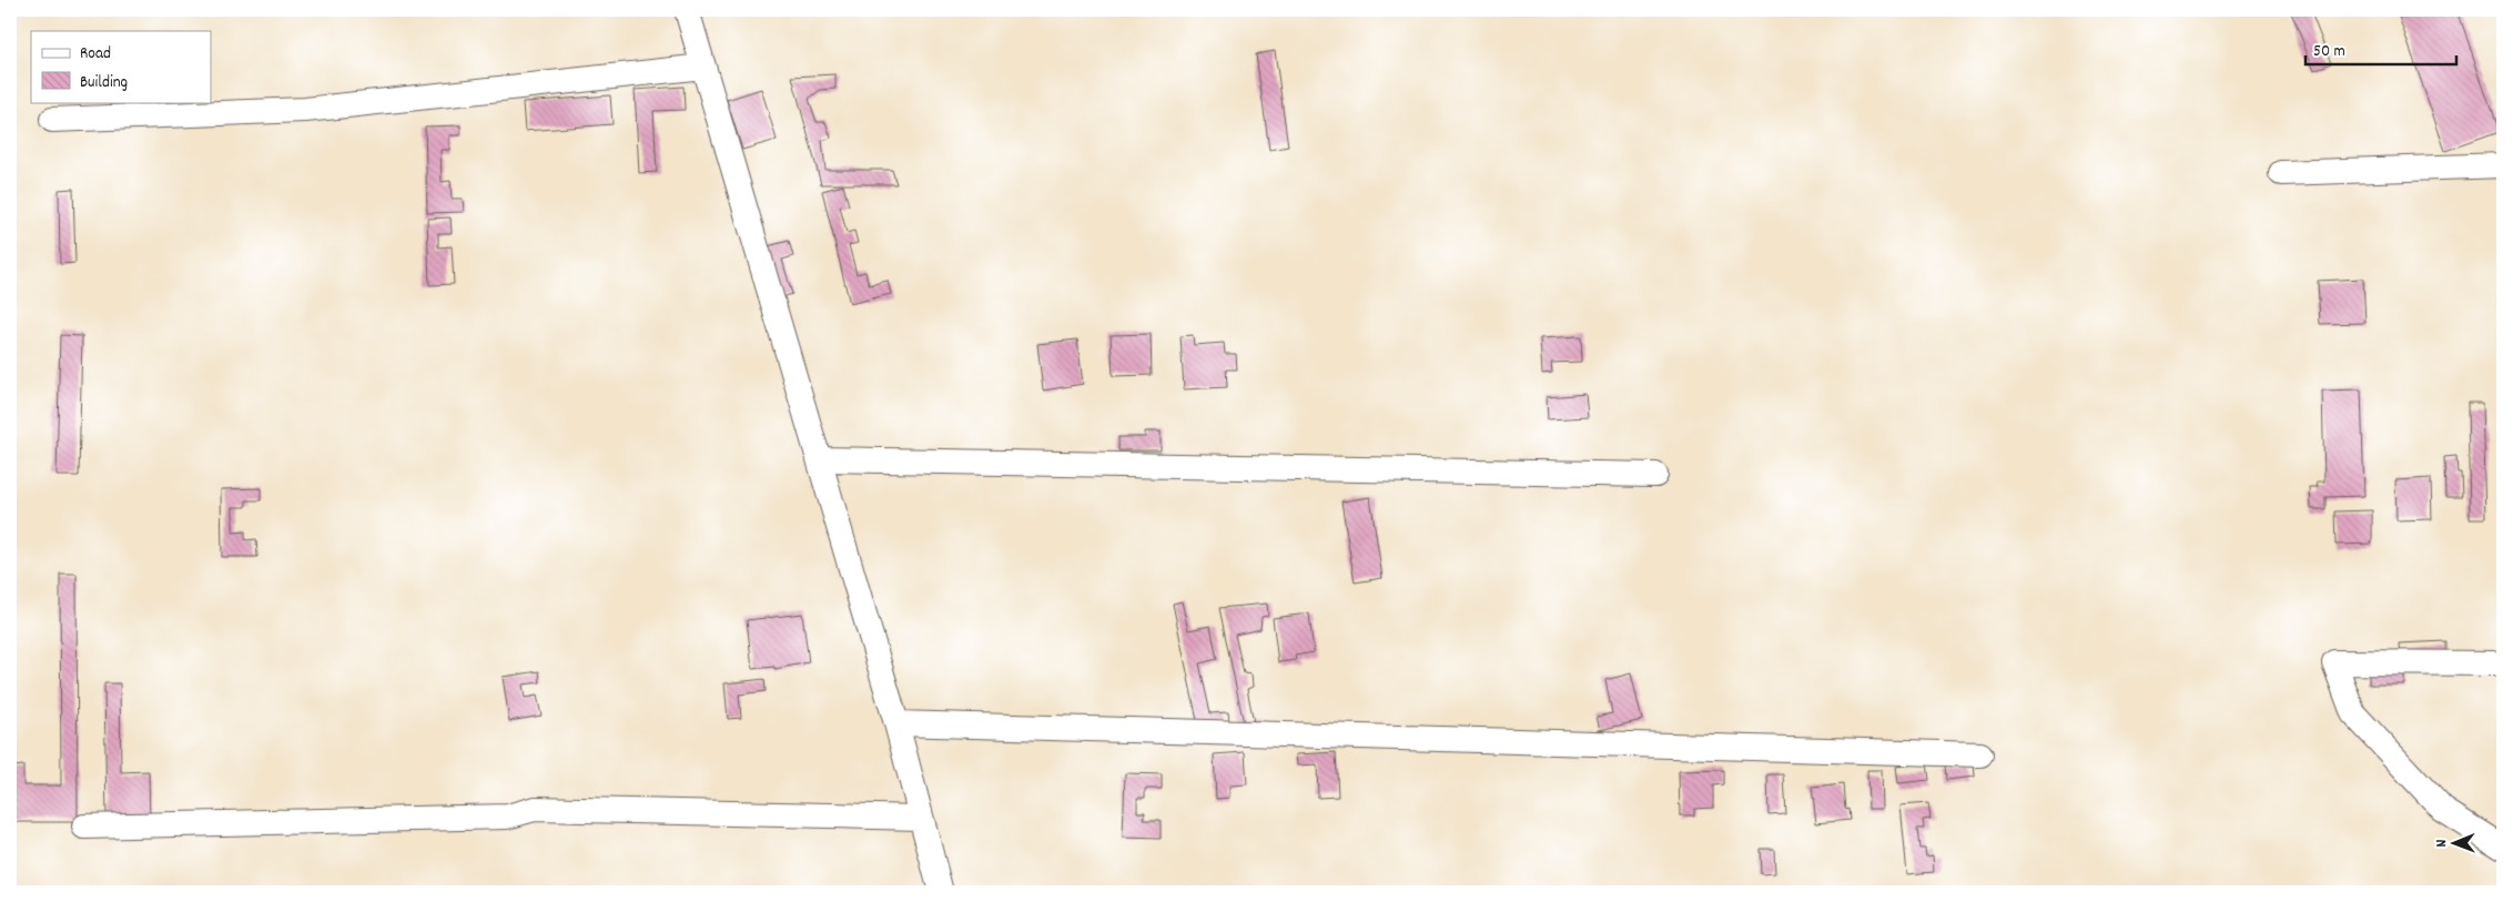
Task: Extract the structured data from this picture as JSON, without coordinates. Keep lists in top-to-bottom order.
{
  "legend": ["Road", "Building"],
  "scale_bar": "50 m",
  "north": "left"
}
